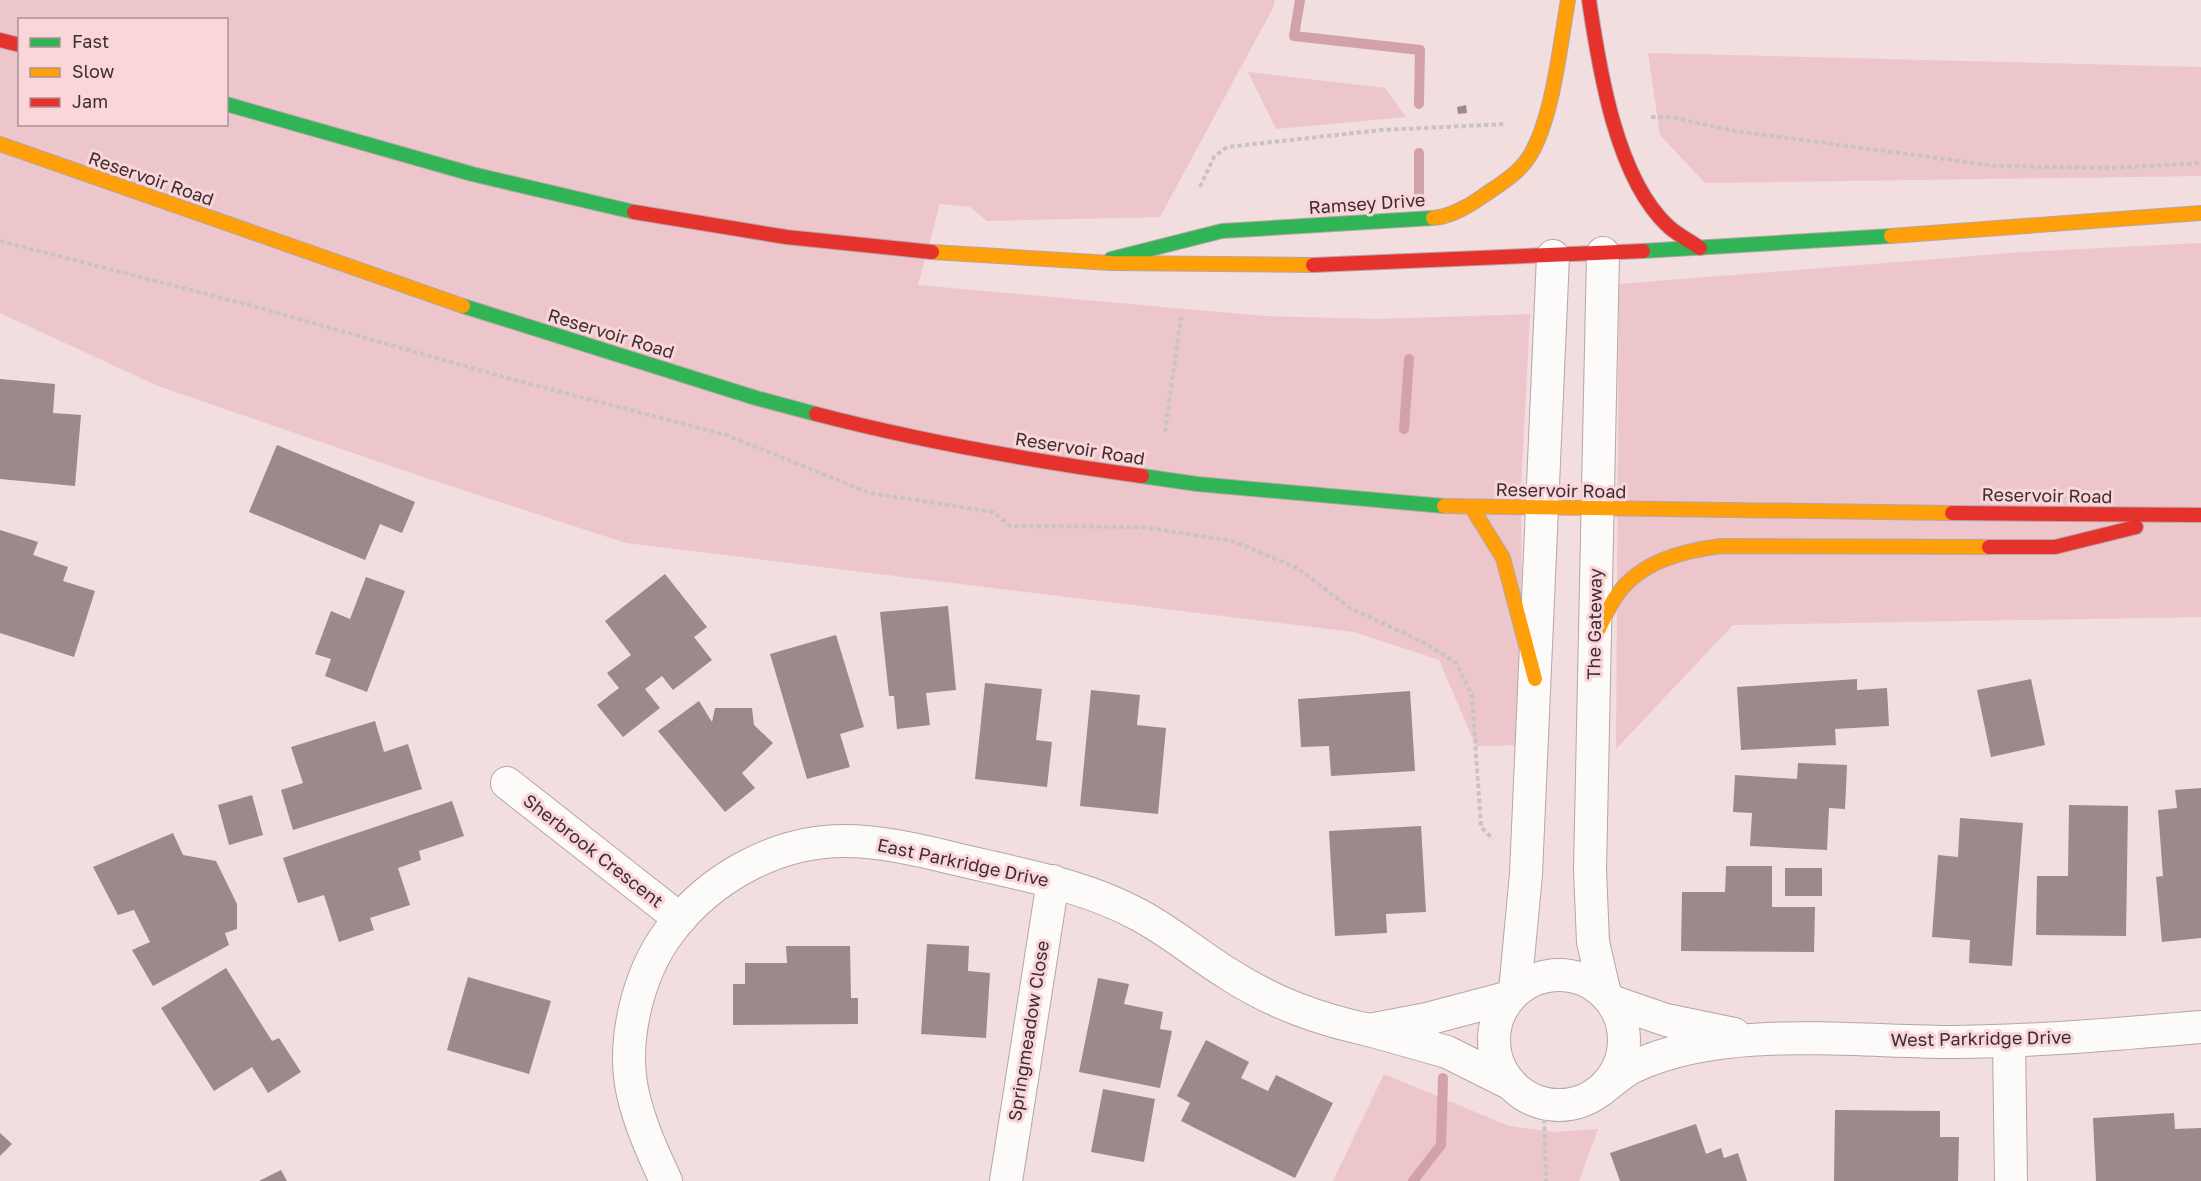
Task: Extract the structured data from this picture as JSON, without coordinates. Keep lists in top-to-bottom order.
{
  "streets": {
    "main road": ["Reservoir Road", "Ramsey Drive"],
    "street": [
      "The Gateway",
      "Sherbrook Crescent",
      "East Parkridge Drive",
      "Springmeadow Close",
      "West Parkridge Drive"
    ]
  },
  "crossings": [
    ["Reservoir Road", "The Gateway"],
    ["The Gateway", "East Parkridge Drive"],
    ["The Gateway", "West Parkridge Drive"],
    ["Sherbrook Crescent", "East Parkridge Drive"],
    ["East Parkridge Drive", "Springmeadow Close"],
    ["East Parkridge Drive", "West Parkridge Drive"]
  ],
  "legend": ["Fast", "Slow", "Jam"]
}
